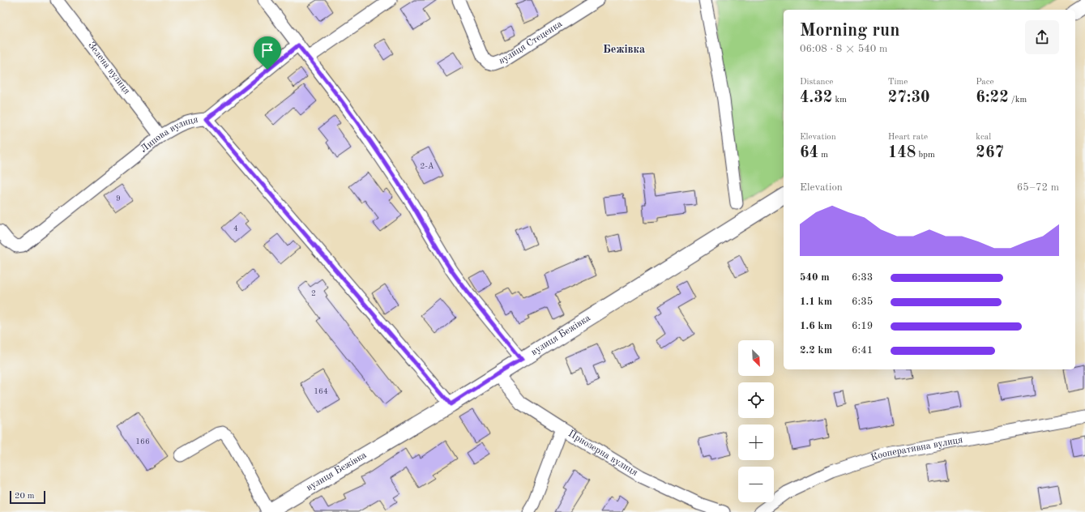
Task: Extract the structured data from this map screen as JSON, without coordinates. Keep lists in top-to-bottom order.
{
  "streets": {
    "main road": ["вулиця Бежівка"],
    "street": [
      "вулиця Стеценка",
      "Зелена вулиця",
      "Липова вулиця",
      "Кооперативна вулиця",
      "Приозерна вулиця"
    ]
  },
  "crossings": [
    ["Зелена вулиця", "Липова вулиця"],
    ["Липова вулиця", "вулиця Бежівка"],
    ["вулиця Бежівка", "Приозерна вулиця"]
  ],
  "districts": ["Бежівка"],
  "house_numbers": [
    "2-А",
    "9",
    "4",
    "2",
    "164",
    "166"
  ],
  "scale_bar": "20 m",
  "north": "bottom right",
  "page": {
    "heading": ["Morning run", "06:08 · 8 × 540 m"],
    "stats": [
      ["Distance", "4.32 km"],
      ["Time", "27:30"],
      ["Pace", "6:22 /km"],
      ["Elevation", "64 m"],
      ["Heart rate", "148 bpm"],
      ["kcal", "267"]
    ],
    "chart": ["Elevation", "65–72 m"],
    "list": [
      {
        "name": "540 m",
        "note": "6:33"
      },
      {
        "name": "1.1 km",
        "note": "6:35"
      },
      {
        "name": "1.6 km",
        "note": "6:19"
      },
      {
        "name": "2.2 km",
        "note": "6:41"
      }
    ],
    "map_buttons": ["+", "−"],
    "scale": "20 m"
  }
}
